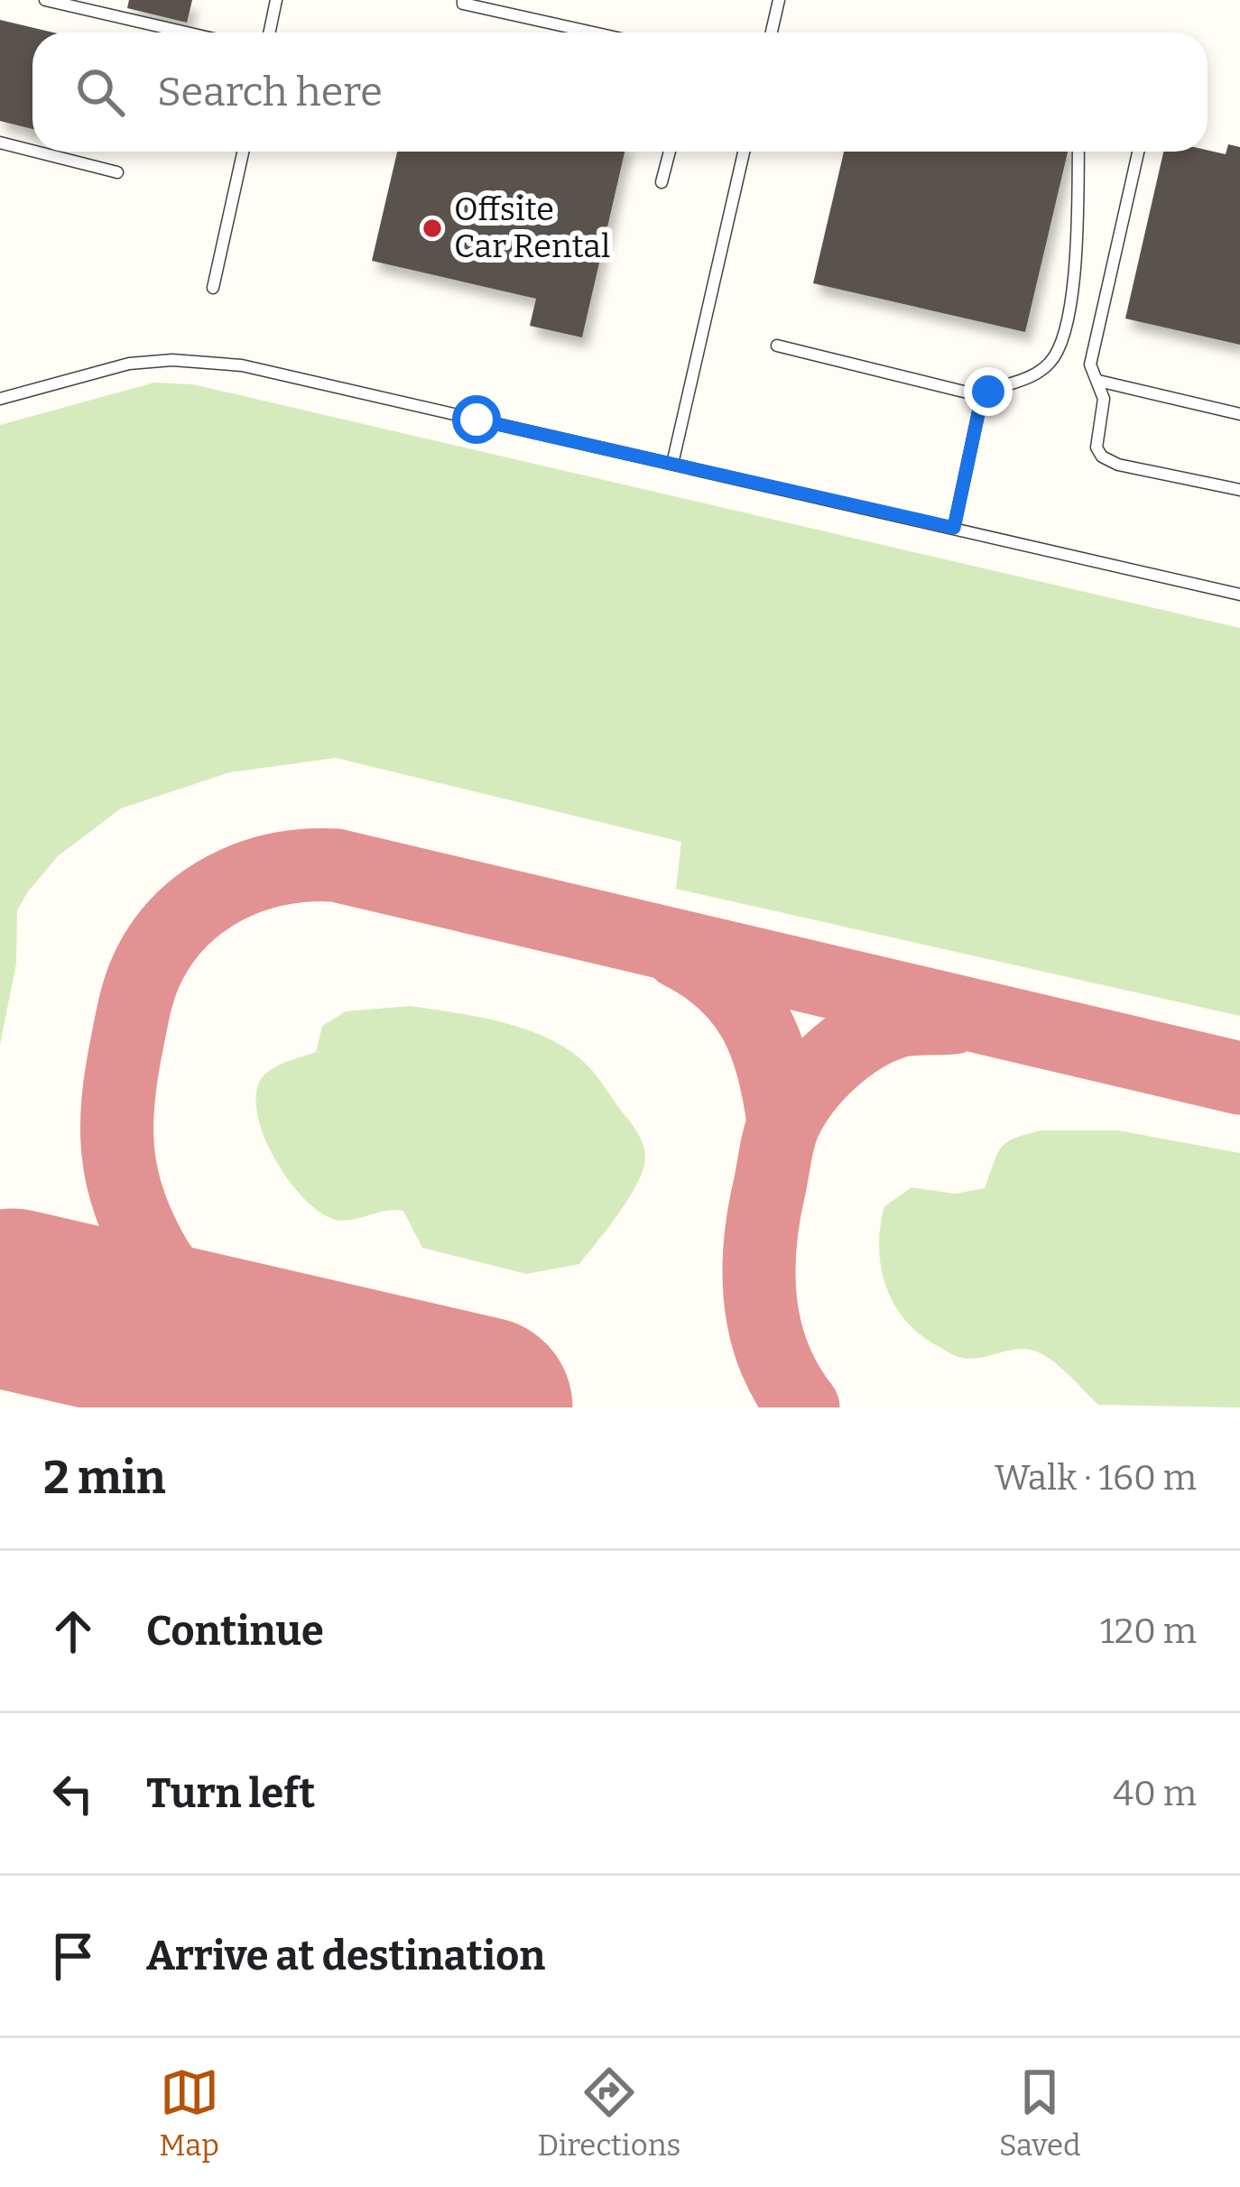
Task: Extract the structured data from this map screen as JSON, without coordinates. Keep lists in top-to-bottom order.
{
  "places": ["Offsite Car Rental"],
  "page": {
    "search": "Search here",
    "heading": ["2 min", "Walk · 160 m"],
    "list": [
      ["Continue", "120 m"],
      ["Turn left", "40 m"],
      "Arrive at destination"
    ],
    "nav": ["Map", "Directions", "Saved"]
  }
}
